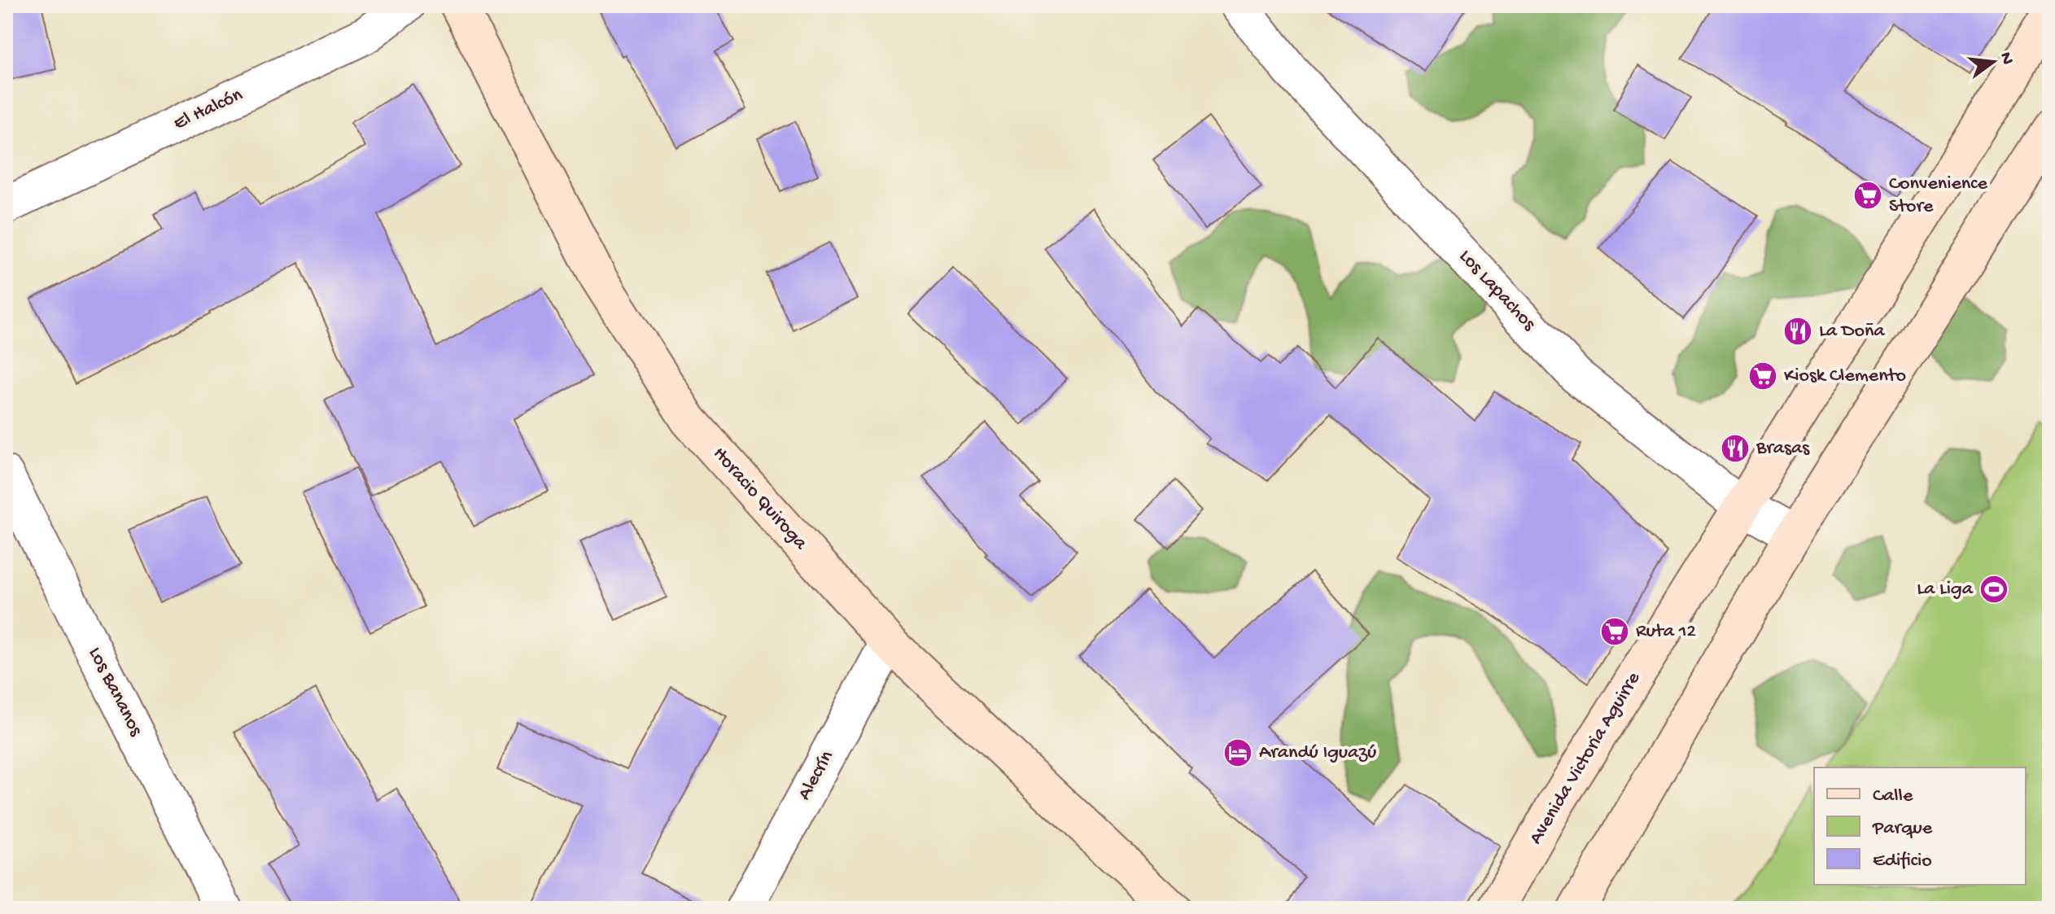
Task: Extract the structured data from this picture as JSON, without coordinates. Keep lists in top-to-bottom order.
{
  "streets": {
    "main road": ["Horacio Quiroga", "Avenida Victoria Aguirre"],
    "street": [
      "El Halcón",
      "Los Lapachos",
      "Los Bananos",
      "Alecrín"
    ]
  },
  "crossings": [
    ["Los Lapachos", "Avenida Victoria Aguirre"],
    ["Horacio Quiroga", "Alecrín"]
  ],
  "places": {
    "supermarket": ["Convenience Store", "Kiosk Clemento", "Ruta 12"],
    "restaurant": ["La Doña", "Brasas"],
    "sports": ["La Liga"],
    "hotel": ["Arandú Iguazú"]
  },
  "legend": ["Calle", "Parque", "Edificio"],
  "north": "right"
}
